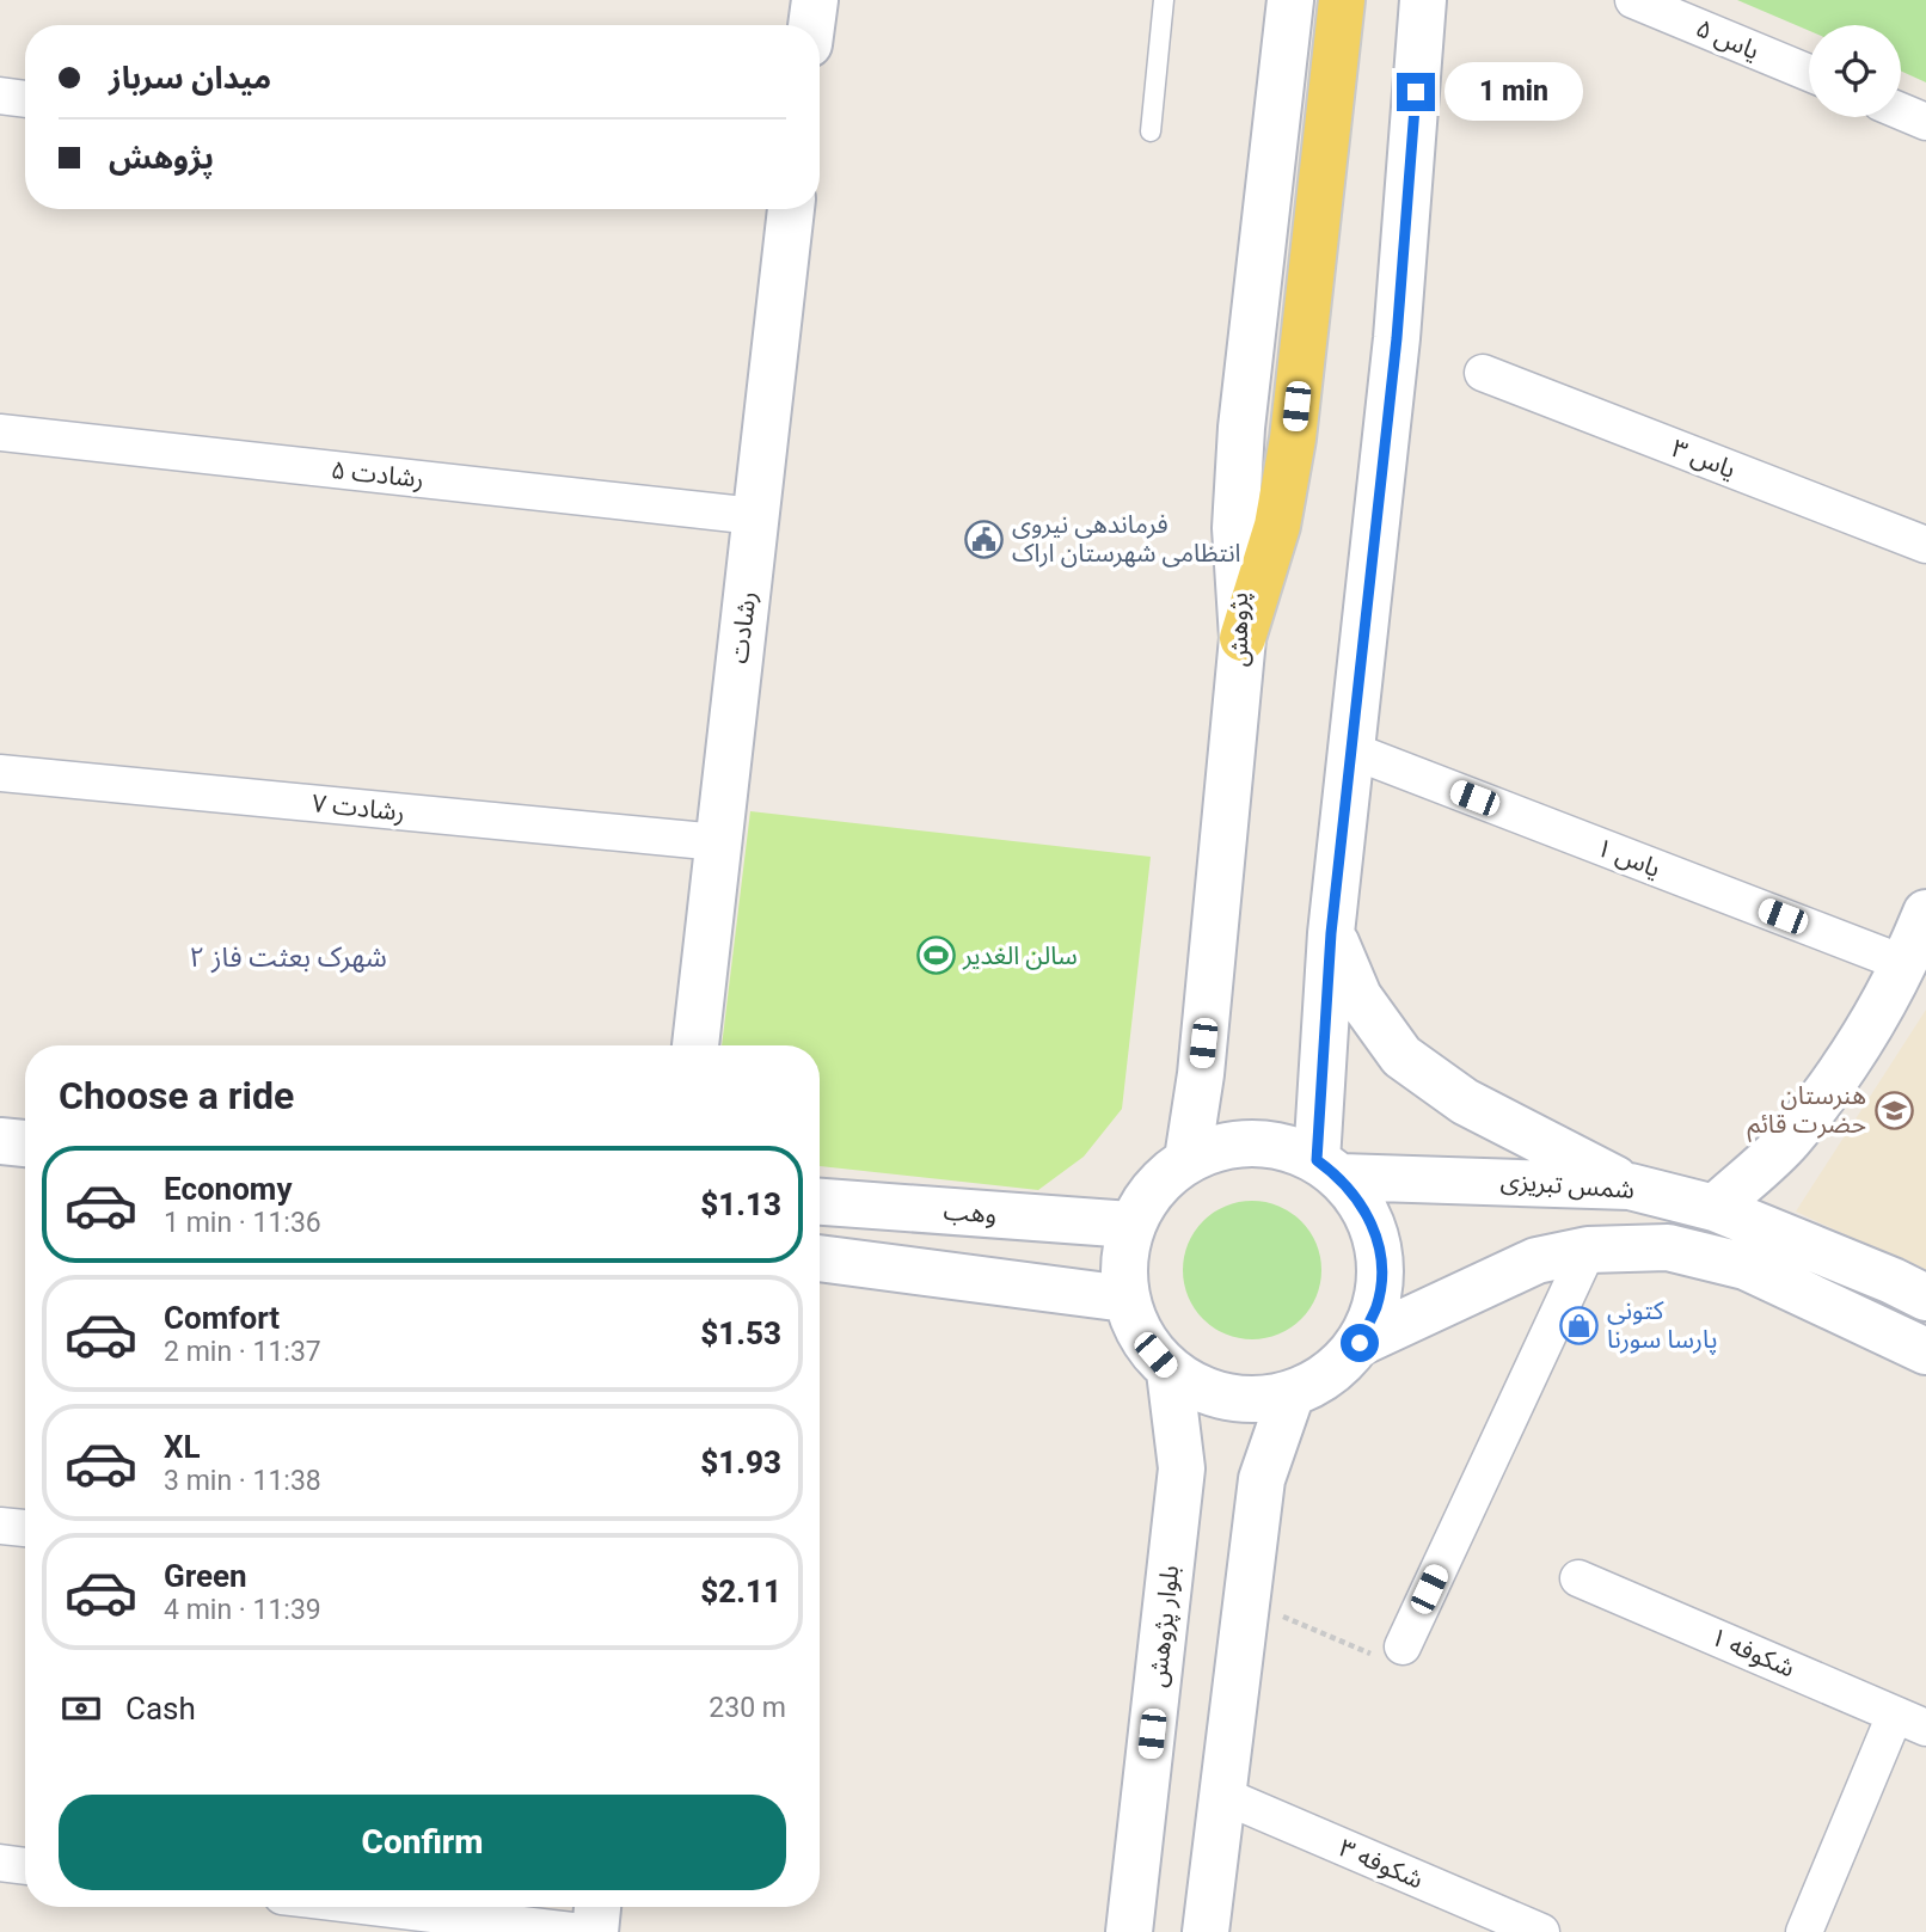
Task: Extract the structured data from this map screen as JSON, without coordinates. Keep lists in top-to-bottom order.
{
  "streets": {
    "main road": [
      "رشادت",
      "پژوهش",
      "شمس تبریزی",
      "وهب",
      "بلوار پژوهش"
    ],
    "street": [
      "یاس ۵",
      "یاس ۳",
      "رشادت ۵",
      "رشادت ۷",
      "یاس ۱",
      "شکوفه ۱",
      "شکوفه ۳"
    ]
  },
  "crossings": [
    ["رشادت ۵", "رشادت"],
    ["رشادت", "رشادت ۷"],
    ["پژوهش", "شمس تبریزی"],
    ["پژوهش", "وهب"],
    ["پژوهش", "بلوار پژوهش"],
    ["شمس تبریزی", "وهب"],
    ["شمس تبریزی", "بلوار پژوهش"],
    ["وهب", "بلوار پژوهش"]
  ],
  "districts": ["شهرک بعثت فاز ۲"],
  "places": {
    "public building": ["فرماندهی نیروی انتظامی شهرستان اراک"],
    "sports": ["سالن الغدیر"],
    "school or university": ["هنرستان حضرت قائم"],
    "shop": ["کتونی پارسا سورنا"]
  },
  "page": {
    "banner": ["میدان سرباز", "پژوهش"],
    "bubble": "1 min",
    "heading": "Choose a ride",
    "list": [
      {
        "name": "Economy",
        "note": "1 min · 11:36",
        "value": "$1.13"
      },
      {
        "name": "Comfort",
        "note": "2 min · 11:37",
        "value": "$1.53"
      },
      {
        "name": "XL",
        "note": "3 min · 11:38",
        "value": "$1.93"
      },
      {
        "name": "Green",
        "note": "4 min · 11:39",
        "value": "$2.11"
      }
    ],
    "pay": ["Cash", "230 m"],
    "buttons": "Confirm"
  }
}
